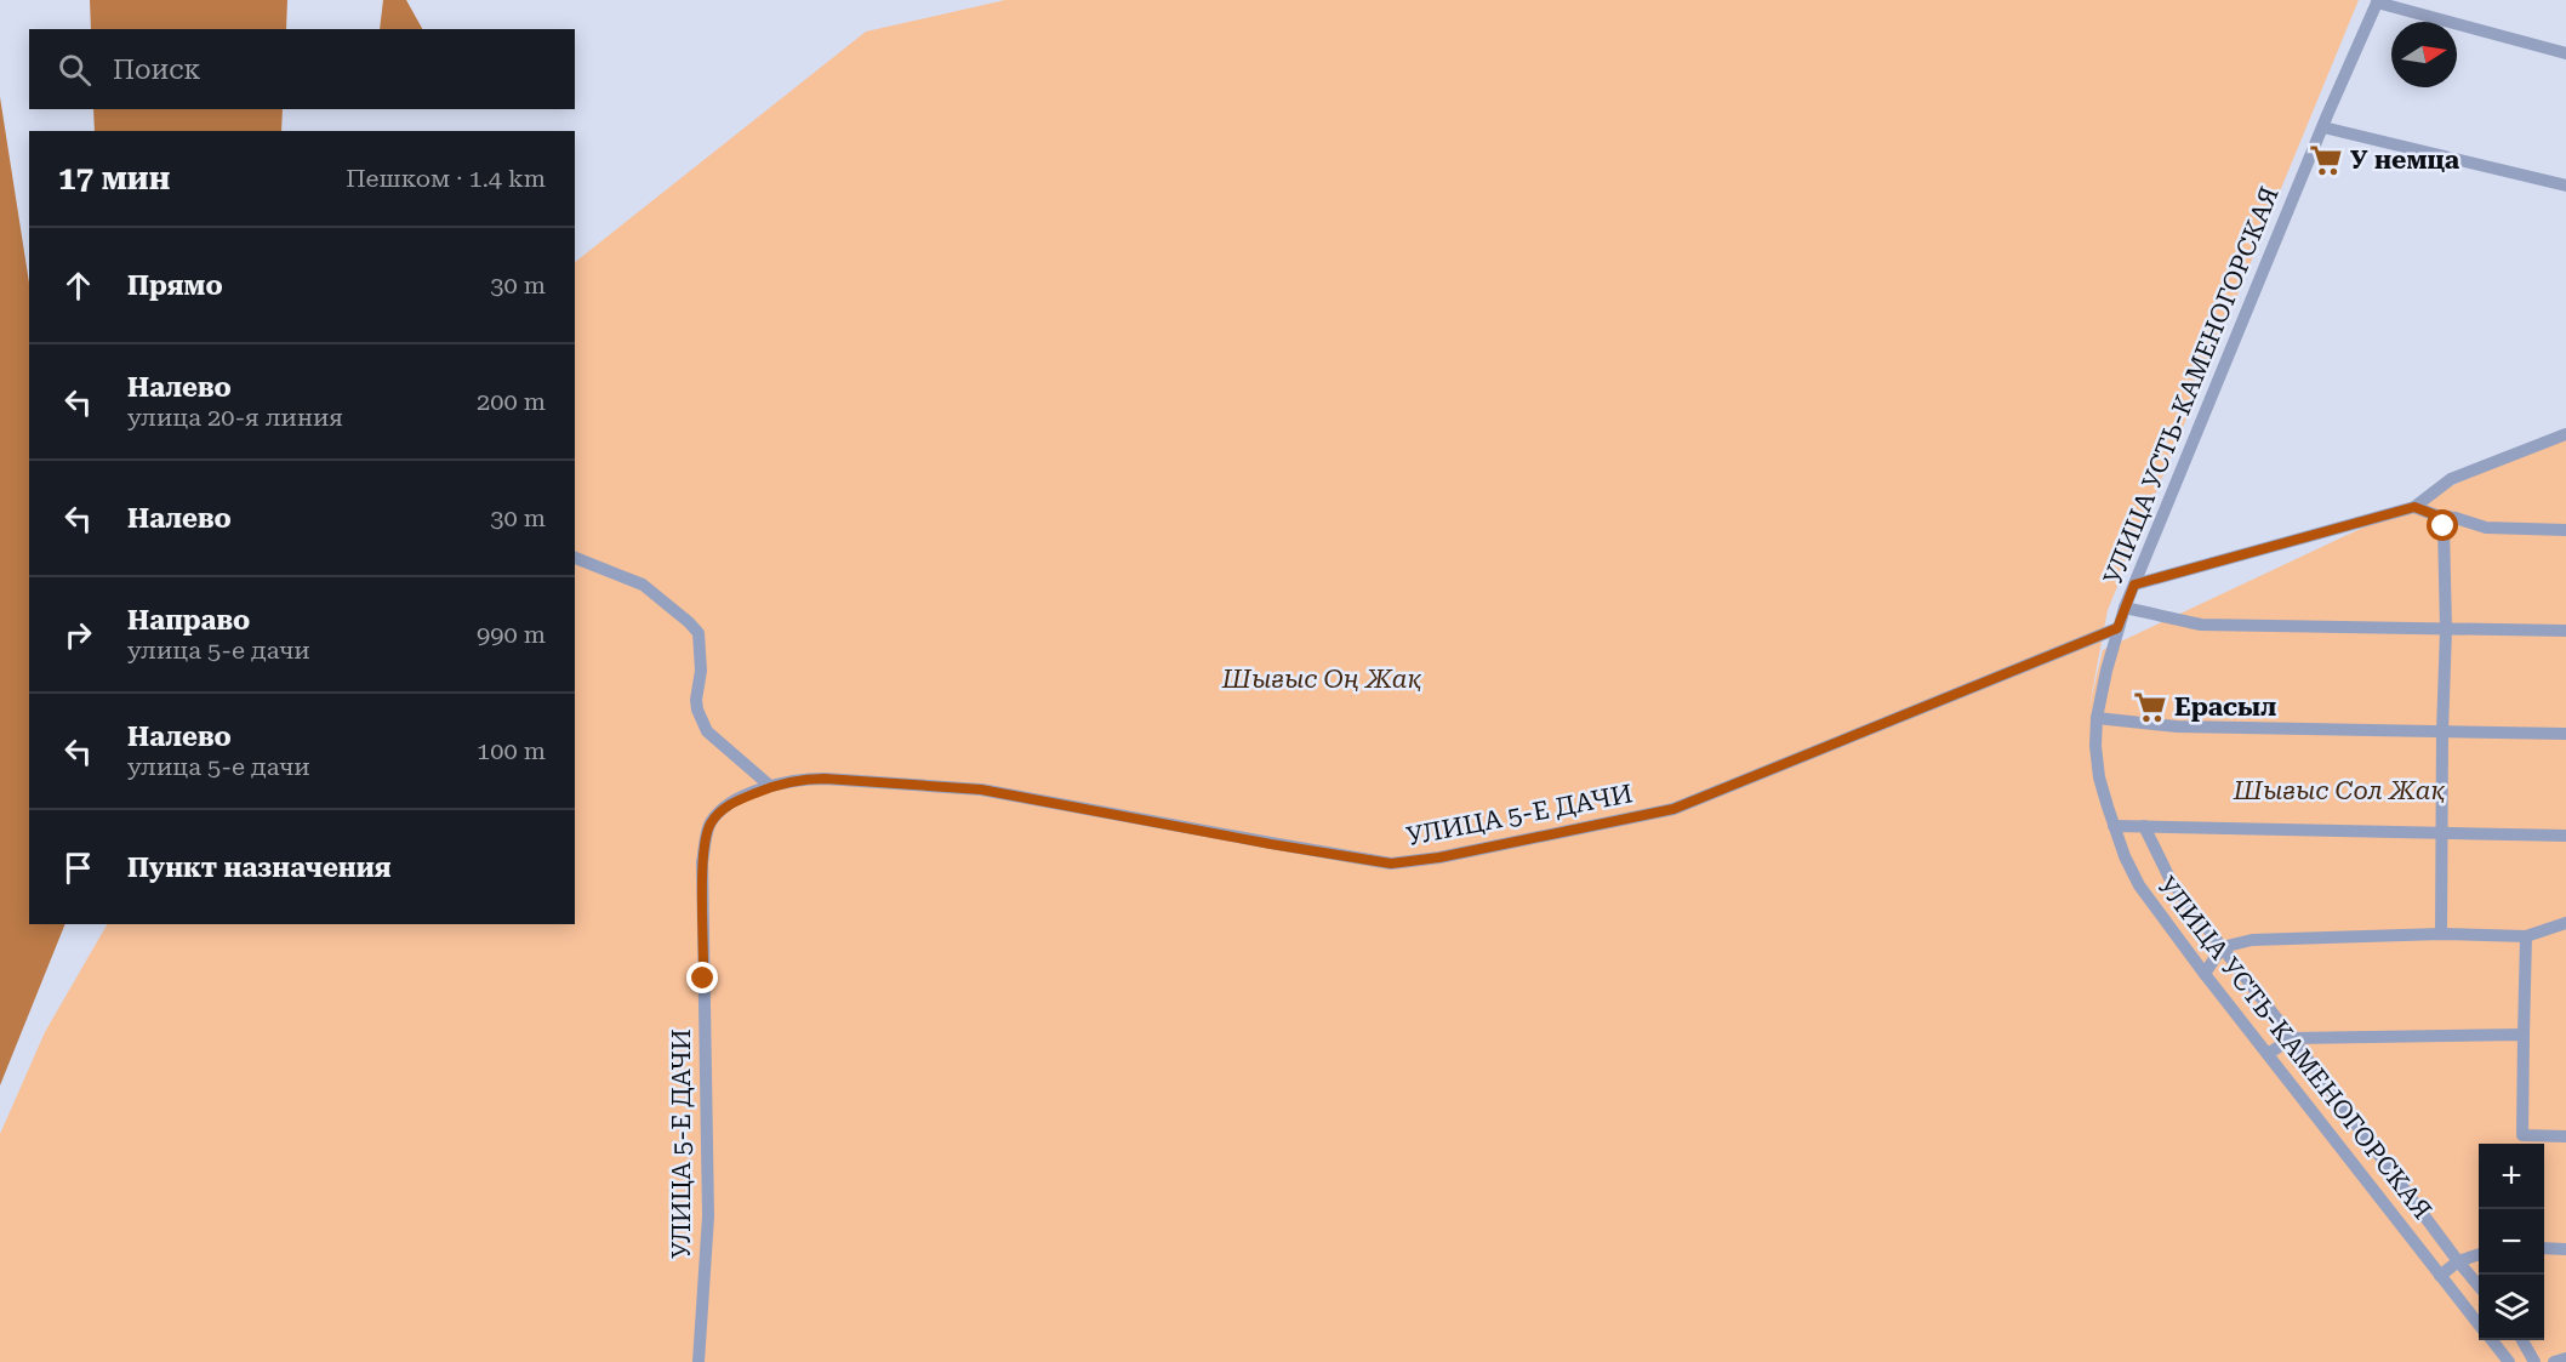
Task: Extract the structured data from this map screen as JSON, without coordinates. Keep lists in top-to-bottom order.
{
  "streets": {
    "street": ["УЛИЦА УСТЬ-КАМЕНОГОРСКАЯ", "УЛИЦА 5-Е ДАЧИ"]
  },
  "crossings": [
    ["УЛИЦА УСТЬ-КАМЕНОГОРСКАЯ", "УЛИЦА 5-Е ДАЧИ"]
  ],
  "parks": ["Шығыс Оң Жақ", "Шығыс Сол Жақ"],
  "places": {
    "supermarket": ["У немца", "Ерасыл"]
  },
  "north": "right",
  "page": {
    "search": "Поиск",
    "heading": ["17 мин", "Пешком · 1.4 km"],
    "list": [
      ["Прямо", "30 m"],
      ["Налево", "улица 20-я линия", "200 m"],
      ["Налево", "30 m"],
      ["Направо", "улица 5-е дачи", "990 m"],
      ["Налево", "улица 5-е дачи", "100 m"],
      "Пункт назначения"
    ],
    "map_buttons": ["+", "−"]
  }
}
